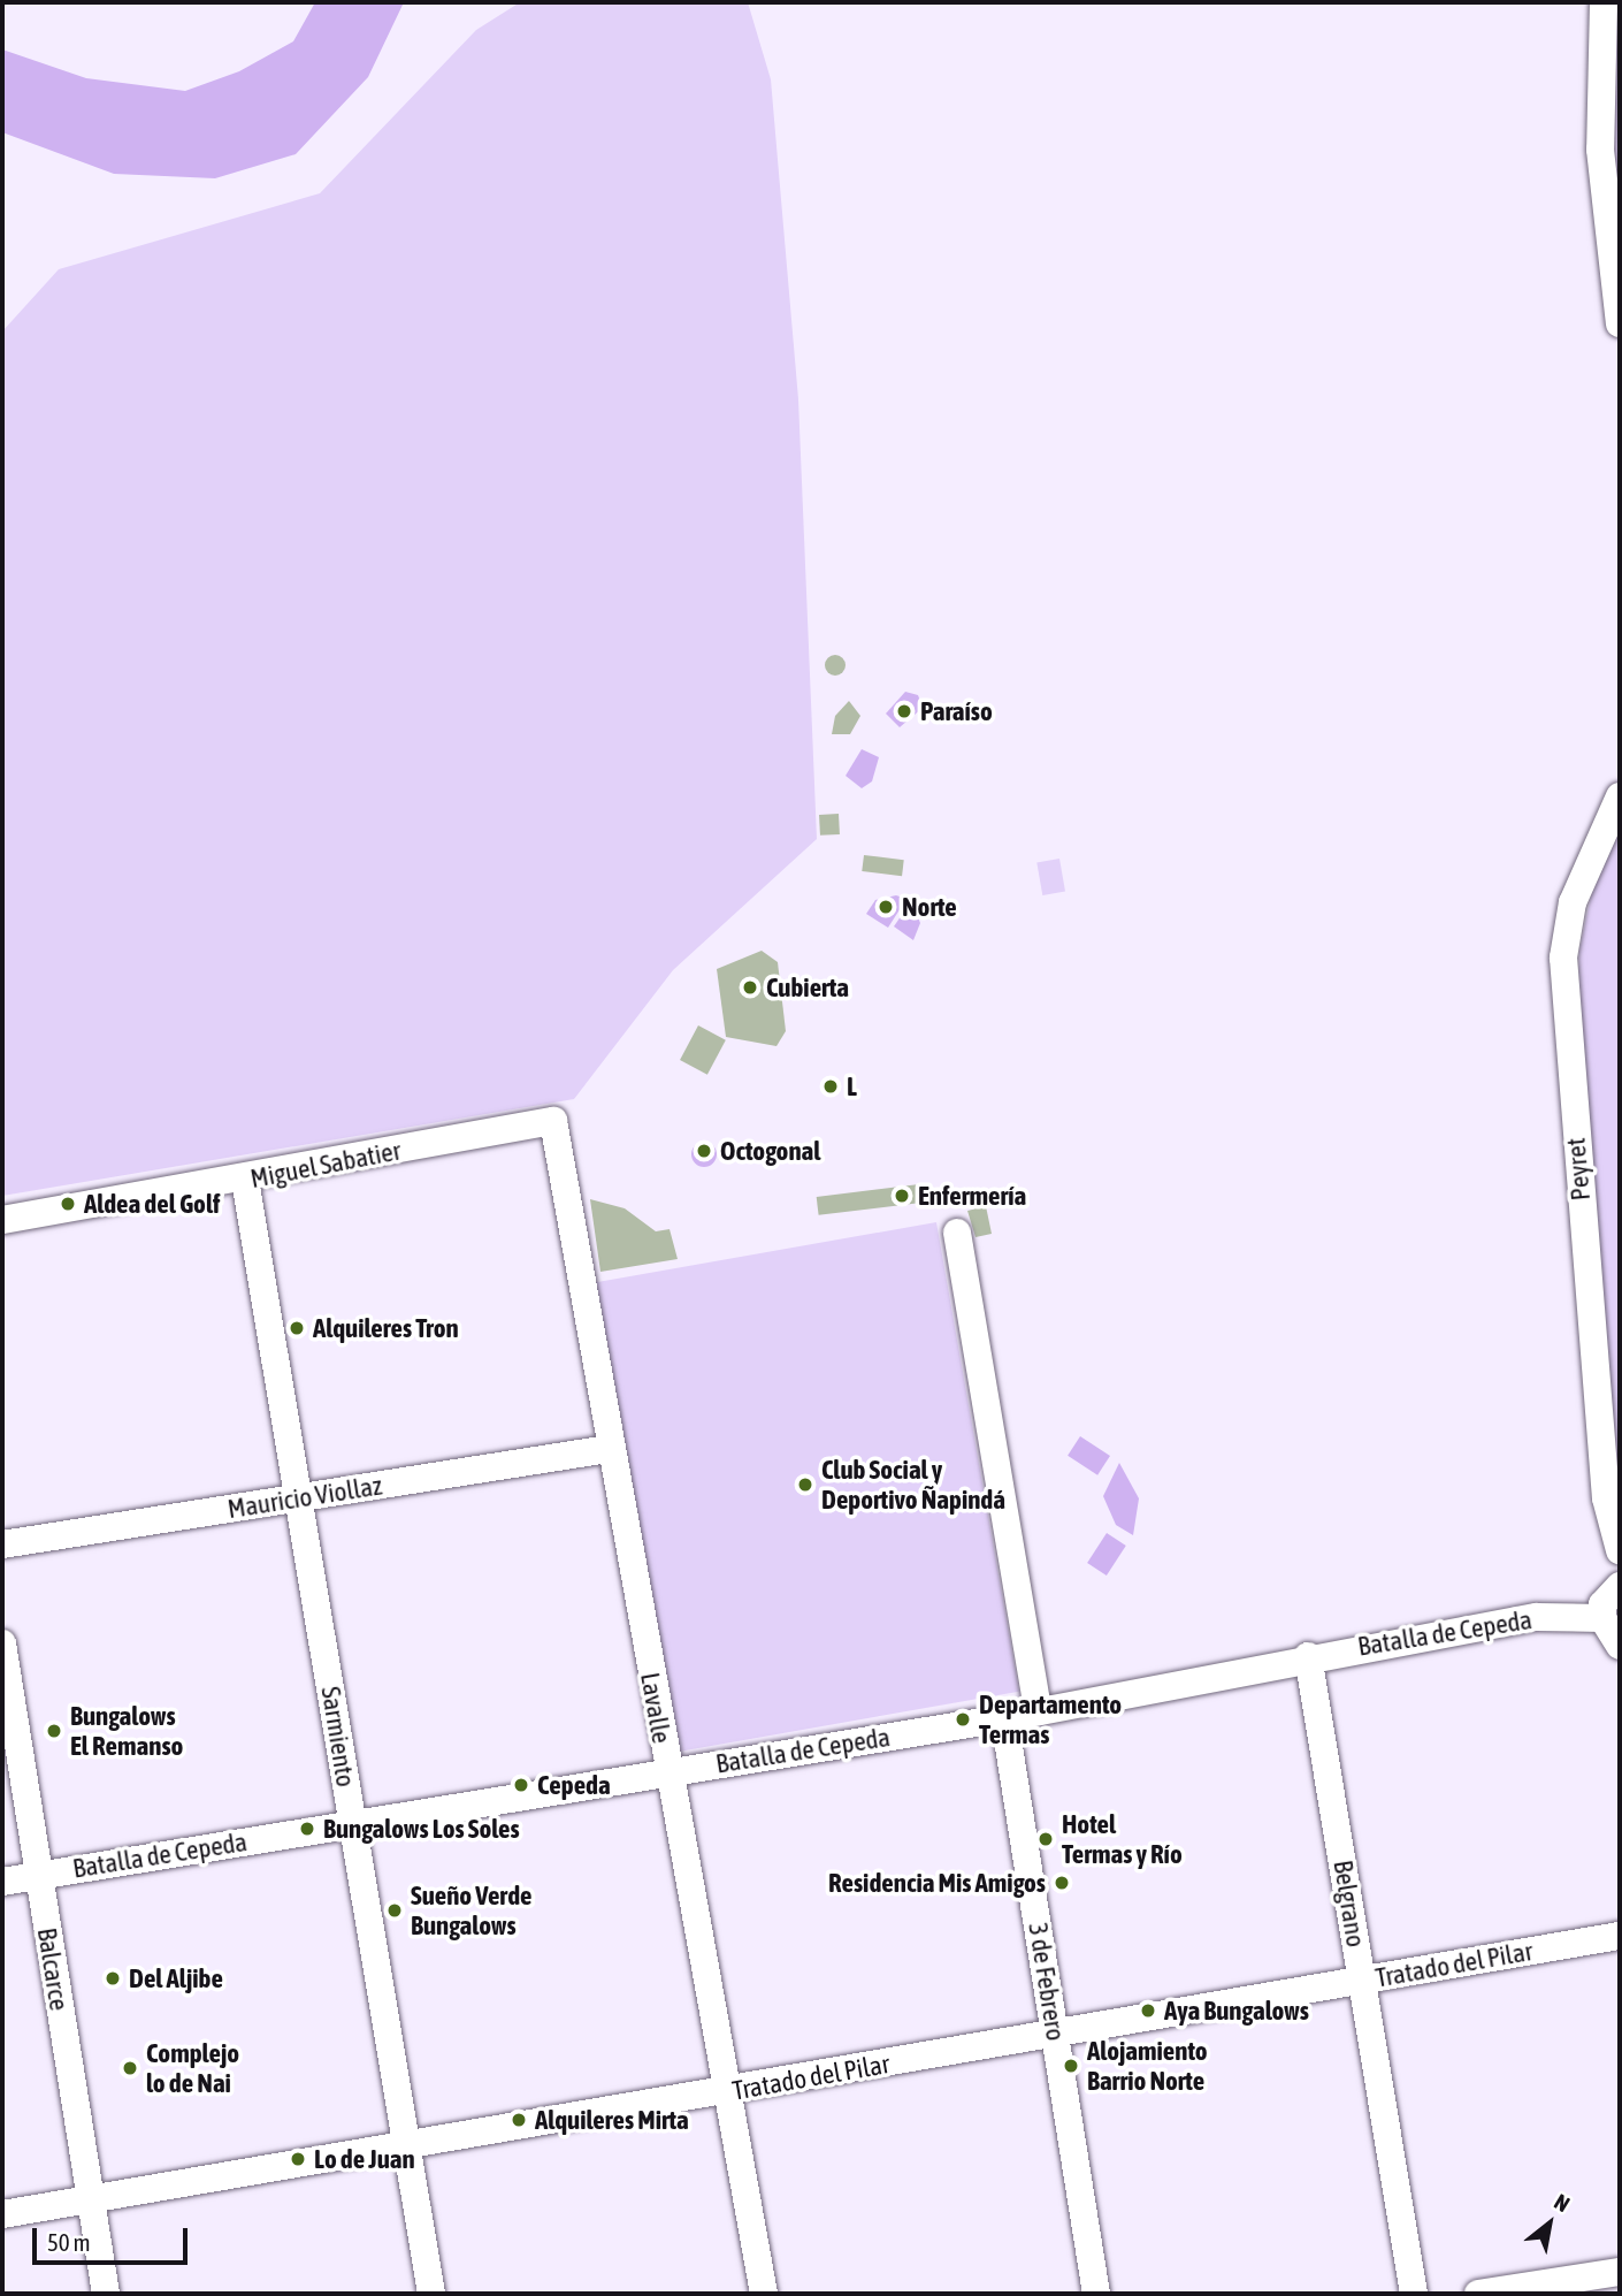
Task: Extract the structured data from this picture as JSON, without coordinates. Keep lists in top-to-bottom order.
{
  "streets": {
    "street": [
      "Miguel Sabatier",
      "Peyret",
      "Mauricio Viollaz",
      "Batalla de Cepeda",
      "Lavalle",
      "Sarmiento",
      "Belgrano",
      "Tratado del Pilar",
      "Balcarce",
      "3 de Febrero"
    ]
  },
  "crossings": [
    ["Miguel Sabatier", "Lavalle"],
    ["Miguel Sabatier", "Sarmiento"],
    ["Mauricio Viollaz", "Lavalle"],
    ["Mauricio Viollaz", "Sarmiento"],
    ["Batalla de Cepeda", "Lavalle"],
    ["Batalla de Cepeda", "Sarmiento"],
    ["Batalla de Cepeda", "Belgrano"],
    ["Batalla de Cepeda", "Balcarce"],
    ["Batalla de Cepeda", "3 de Febrero"],
    ["Lavalle", "Tratado del Pilar"],
    ["Sarmiento", "Tratado del Pilar"],
    ["Belgrano", "Tratado del Pilar"],
    ["Tratado del Pilar", "Balcarce"],
    ["Tratado del Pilar", "3 de Febrero"]
  ],
  "places": [
    "Paraíso",
    "Norte",
    "Cubierta",
    "L",
    "Octogonal",
    "Enfermería",
    "Aldea del Golf",
    "Alquileres Tron",
    "Club Social y Deportivo Ñapindá",
    "Departamento Termas",
    "Bungalows El Remanso",
    "Cepeda",
    "Bungalows Los Soles",
    "Hotel Termas y Río",
    "Residencia Mis Amigos",
    "Sueño Verde Bungalows",
    "Del Aljibe",
    "Aya Bungalows",
    "Alojamiento Barrio Norte",
    "Complejo lo de Nai",
    "Alquileres Mirta",
    "Lo de Juan"
  ],
  "scale_bar": "50 m",
  "north": "top right"
}
